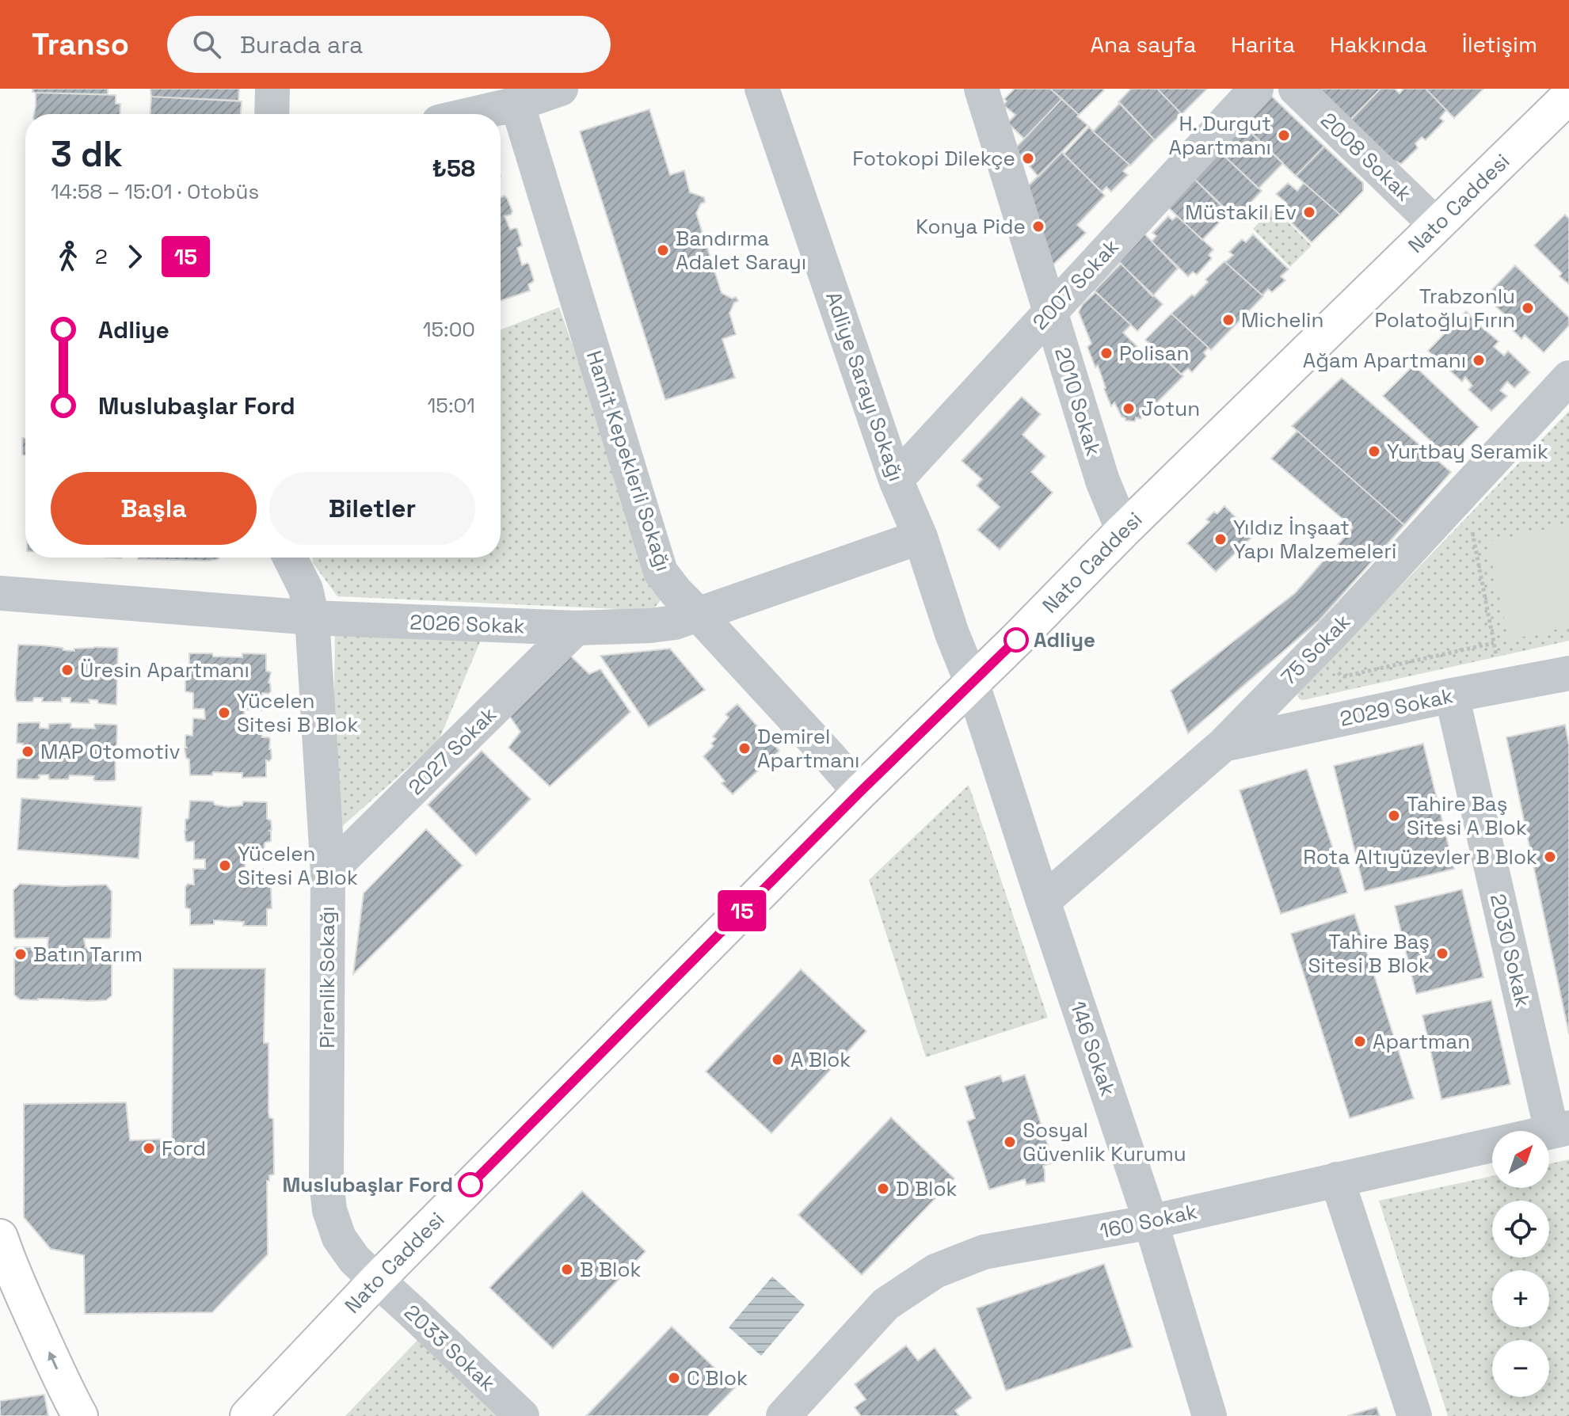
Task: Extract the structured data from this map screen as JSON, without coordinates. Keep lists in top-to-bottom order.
{
  "streets": {
    "main road": ["Nato Caddesi"],
    "street": [
      "2008 Sokak",
      "2007 Sokak",
      "Adliye Sarayı Sokağı",
      "2010 Sokak",
      "Hamit Kepeklerli Sokağı",
      "2026 Sokak",
      "75 Sokak",
      "2029 Sokak",
      "2027 Sokak",
      "2030 Sokak",
      "Pirenlik Sokağı",
      "146 Sokak",
      "160 Sokak",
      "2033 Sokak"
    ]
  },
  "crossings": [
    ["2008 Sokak", "Nato Caddesi"],
    ["Nato Caddesi", "Adliye Sarayı Sokağı"],
    ["Nato Caddesi", "2010 Sokak"],
    ["Nato Caddesi", "Hamit Kepeklerli Sokağı"],
    ["Nato Caddesi", "Pirenlik Sokağı"],
    ["Nato Caddesi", "146 Sokak"],
    ["Nato Caddesi", "2033 Sokak"],
    ["2007 Sokak", "Adliye Sarayı Sokağı"],
    ["2007 Sokak", "2010 Sokak"],
    ["Adliye Sarayı Sokağı", "2026 Sokak"],
    ["Adliye Sarayı Sokağı", "146 Sokak"],
    ["Hamit Kepeklerli Sokağı", "2026 Sokak"],
    ["2026 Sokak", "2027 Sokak"],
    ["2026 Sokak", "Pirenlik Sokağı"],
    ["75 Sokak", "2029 Sokak"],
    ["75 Sokak", "146 Sokak"],
    ["2029 Sokak", "2030 Sokak"],
    ["2027 Sokak", "Pirenlik Sokağı"],
    ["2030 Sokak", "160 Sokak"],
    ["Pirenlik Sokağı", "2033 Sokak"],
    ["146 Sokak", "160 Sokak"]
  ],
  "places": [
    "H. Durgut Apartmanı",
    "Fotokopi Dilekçe",
    "Müstakil Ev",
    "Konya Pide",
    "Bandırma Adalet Sarayı",
    "Trabzonlu Polatoğlu Fırın",
    "Michelin",
    "Polisan",
    "Ağam Apartmanı",
    "Jotun",
    "Yurtbay Seramik",
    "Yıldız İnşaat Yapı Malzemeleri",
    "Adliye",
    "Üresin Apartmanı",
    "Yücelen Sitesi B Blok",
    "Demirel Apartmanı",
    "MAP Otomotiv",
    "Tahire Baş Sitesi A Blok",
    "Rota Altıyüzevler B Blok",
    "Yücelen Sitesi A Blok",
    "Tahire Baş Sitesi B Blok",
    "Batın Tarım",
    "Apartman",
    "A Blok",
    "Sosyal Güvenlik Kurumu",
    "Ford",
    "Muslubaşlar Ford",
    "D Blok",
    "B Blok",
    "C Blok"
  ],
  "lines": ["bus line 15"],
  "north": "top right",
  "page": {
    "header": "Transo",
    "search": "Burada ara",
    "nav": [
      "Ana sayfa",
      "Harita",
      "Hakkında",
      "İletişim"
    ],
    "on_map": "15",
    "heading": ["3 dk", "14:58 – 15:01 · Otobüs", "₺58"],
    "legs": ["2", "15"],
    "list": [
      {
        "name": "Adliye",
        "value": "15:00"
      },
      {
        "name": "Muslubaşlar Ford",
        "value": "15:01"
      }
    ],
    "buttons": ["Başla", "Biletler"],
    "map_buttons": ["+", "−"]
  }
}
